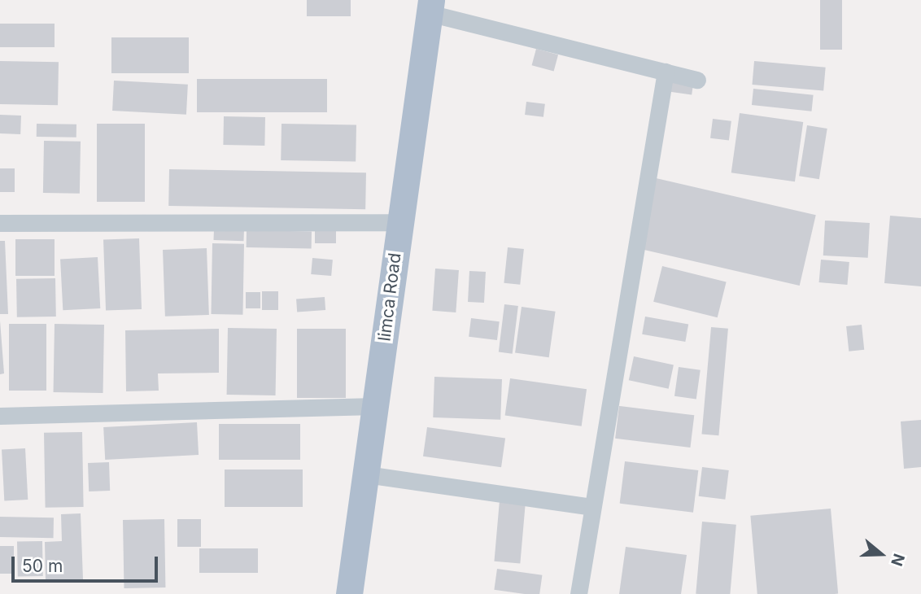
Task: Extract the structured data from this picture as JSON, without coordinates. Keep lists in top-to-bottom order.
{
  "streets": {
    "main road": ["limca Road"]
  },
  "scale_bar": "50 m",
  "north": "right"
}
